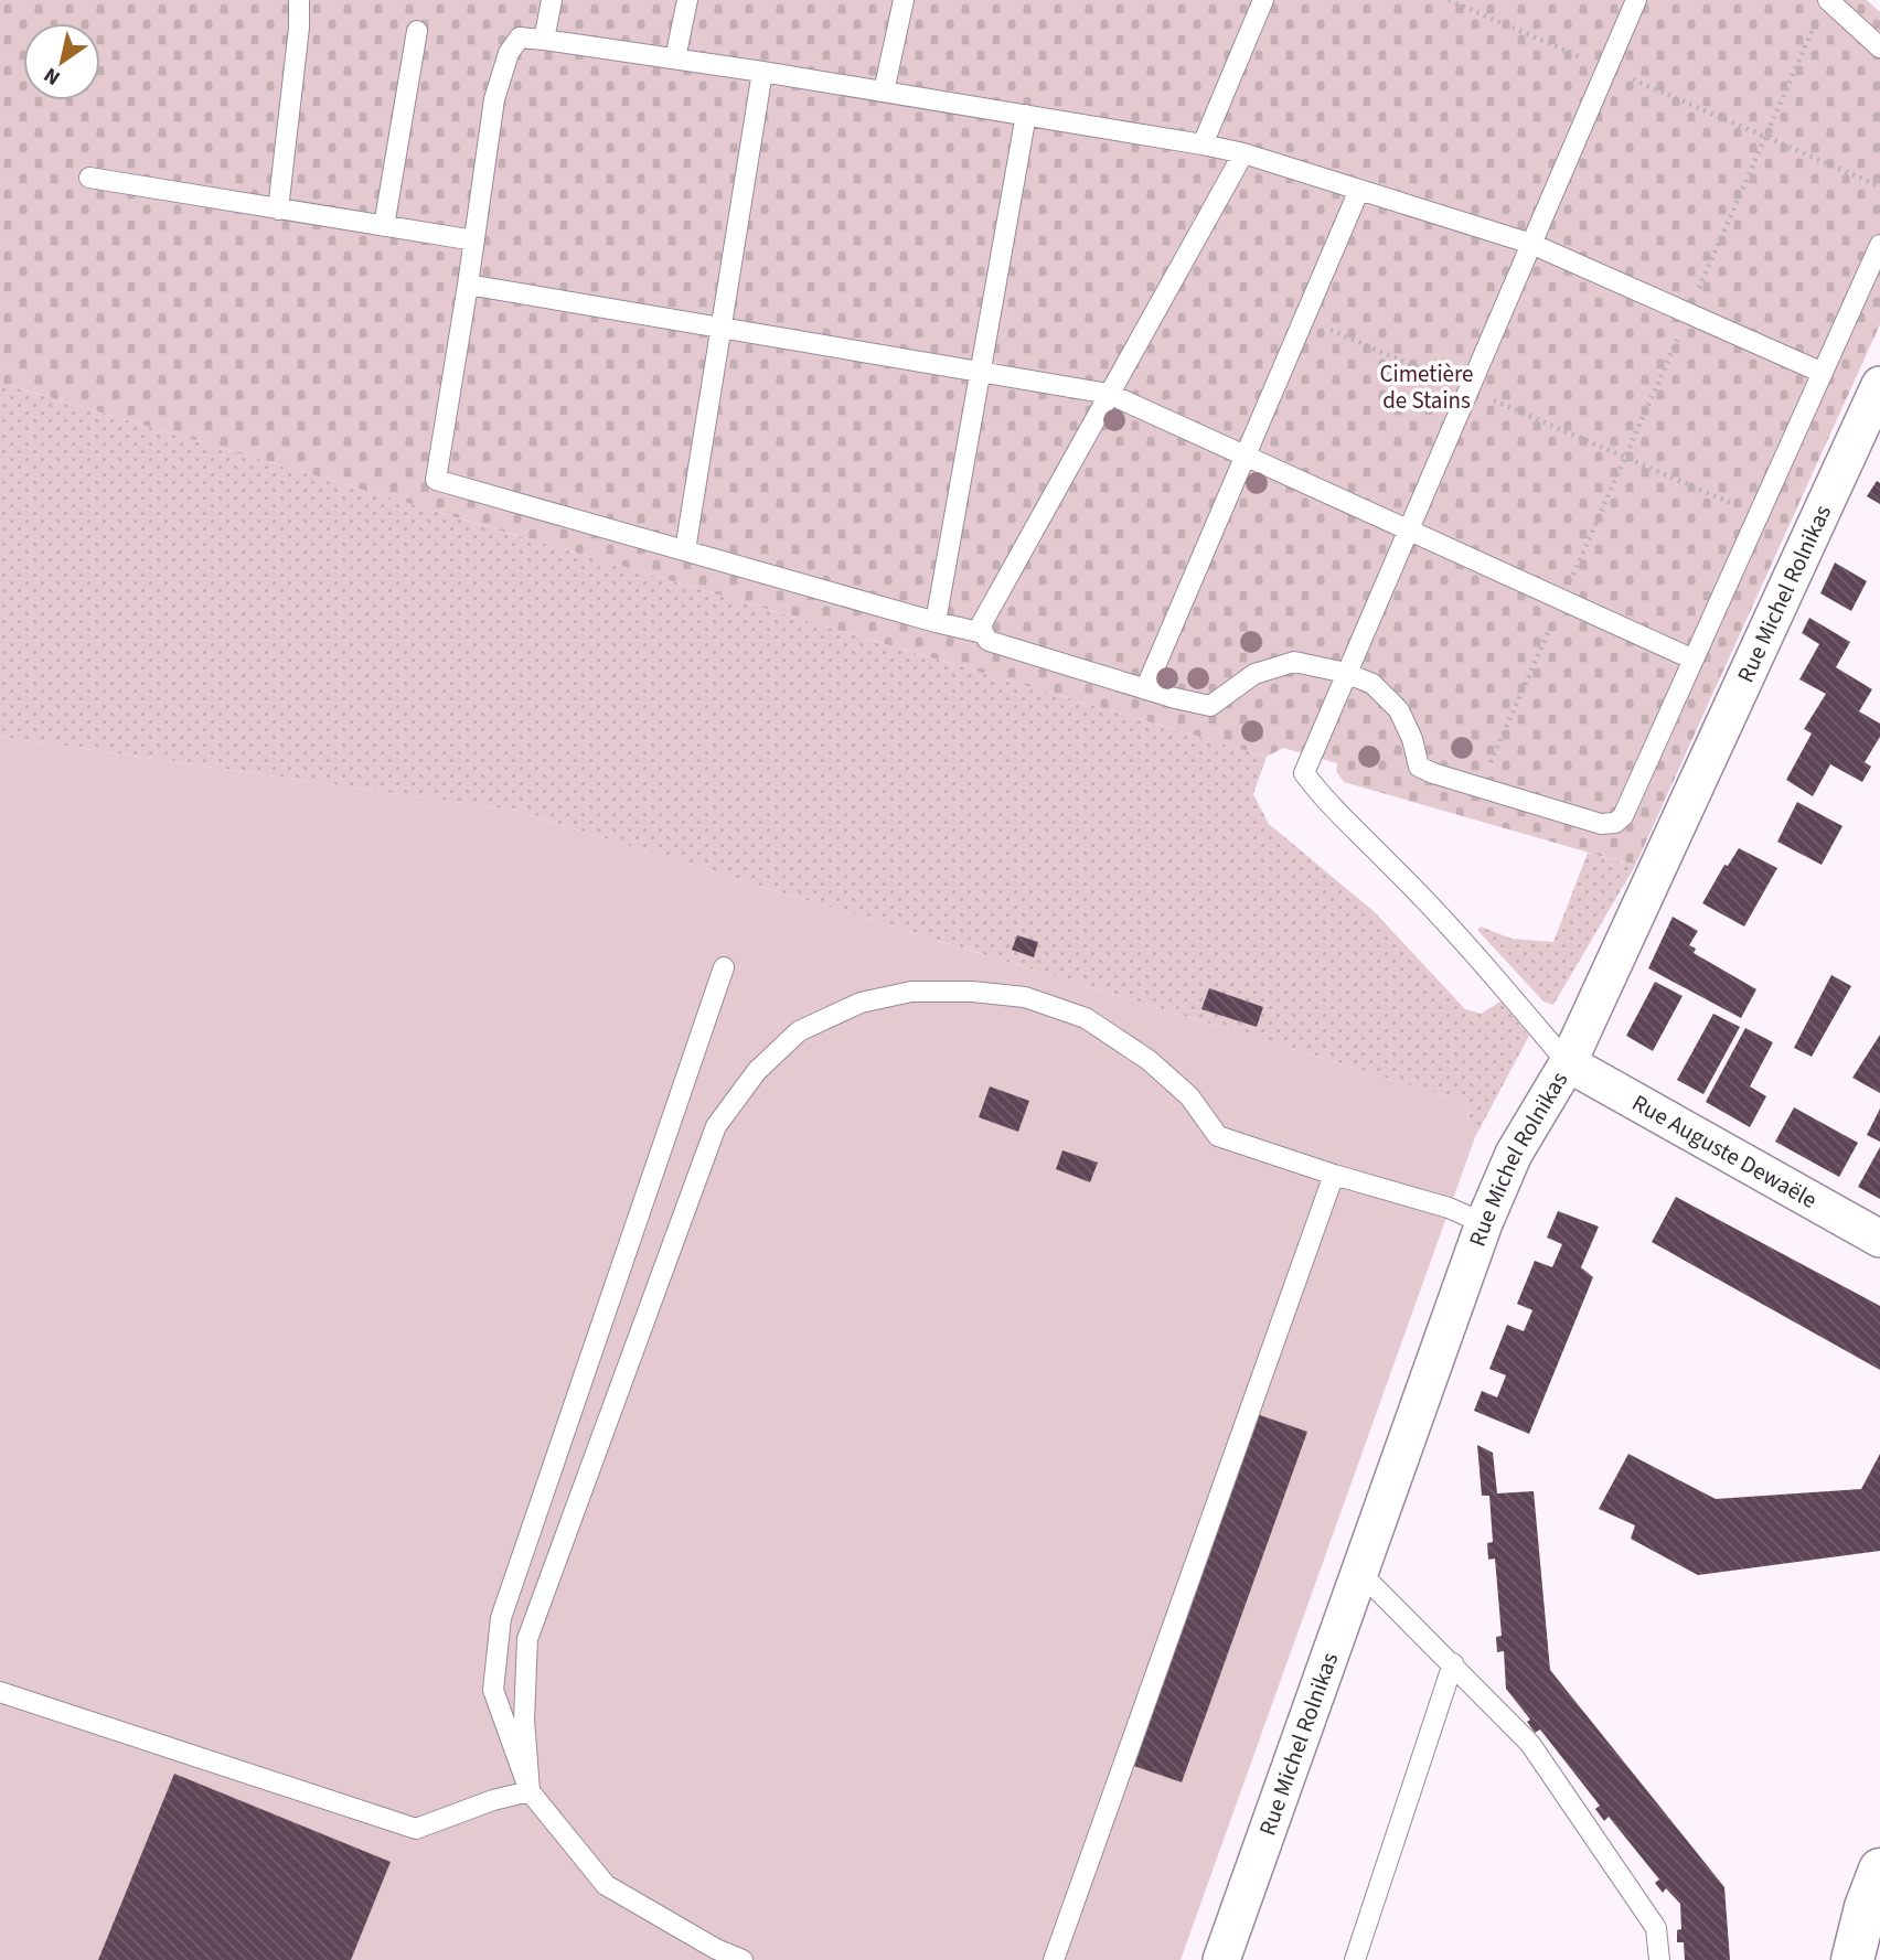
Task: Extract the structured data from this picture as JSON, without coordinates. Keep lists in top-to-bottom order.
{
  "streets": {
    "street": ["Rue Michel Rolnikas", "Rue Auguste Dewaële"]
  },
  "crossings": [
    ["Rue Michel Rolnikas", "Rue Auguste Dewaële"]
  ],
  "parks": ["Cimetière de Stains"],
  "north": "bottom left"
}
